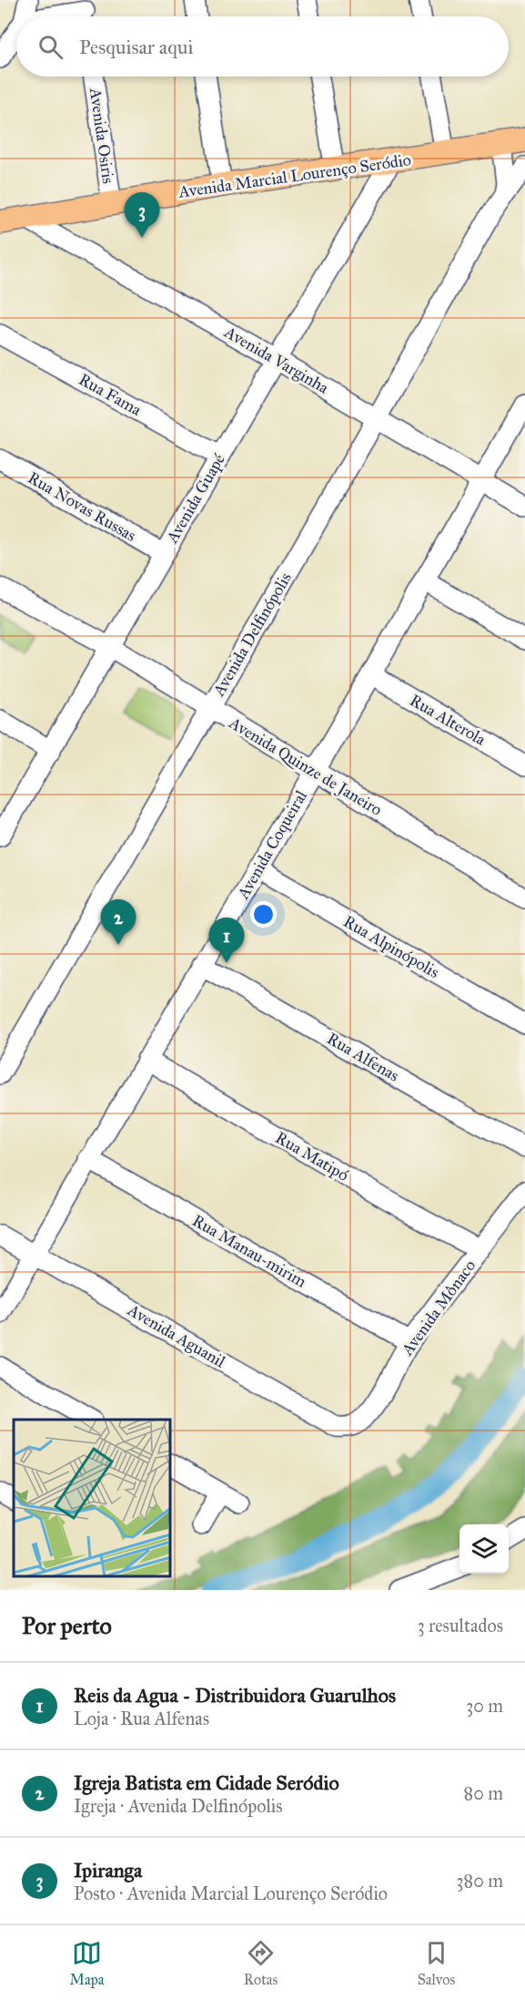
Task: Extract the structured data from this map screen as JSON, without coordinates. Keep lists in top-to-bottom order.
{
  "streets": {
    "main road": ["Avenida Marcial Lourenço Seródio"],
    "street": [
      "Avenida Osiris",
      "Avenida Varginha",
      "Rua Fama",
      "Avenida Guapé",
      "Rua Novas Russas",
      "Avenida Delfinópolis",
      "Rua Alterola",
      "Avenida Quinze de Janeiro",
      "Avenida Coqueiral",
      "Rua Alpinópolis",
      "Rua Alfenas",
      "Rua Matipó",
      "Rua Manau-mirim",
      "Avenida Mônaco",
      "Avenida Aguanil"
    ]
  },
  "crossings": [
    ["Avenida Osiris", "Avenida Marcial Lourenço Seródio"],
    ["Avenida Marcial Lourenço Seródio", "Avenida Varginha"],
    ["Avenida Marcial Lourenço Seródio", "Avenida Guapé"],
    ["Avenida Varginha", "Avenida Guapé"],
    ["Avenida Varginha", "Avenida Delfinópolis"],
    ["Avenida Varginha", "Avenida Coqueiral"],
    ["Rua Fama", "Avenida Guapé"],
    ["Avenida Guapé", "Rua Novas Russas"],
    ["Avenida Guapé", "Avenida Quinze de Janeiro"],
    ["Avenida Delfinópolis", "Avenida Quinze de Janeiro"],
    ["Rua Alterola", "Avenida Coqueiral"],
    ["Avenida Quinze de Janeiro", "Avenida Coqueiral"],
    ["Avenida Coqueiral", "Rua Alpinópolis"],
    ["Avenida Coqueiral", "Rua Alfenas"],
    ["Avenida Coqueiral", "Rua Matipó"],
    ["Avenida Coqueiral", "Rua Manau-mirim"],
    ["Avenida Coqueiral", "Avenida Aguanil"],
    ["Rua Matipó", "Avenida Mônaco"],
    ["Rua Manau-mirim", "Avenida Mônaco"],
    ["Avenida Mônaco", "Avenida Aguanil"]
  ],
  "page": {
    "search": "Pesquisar aqui",
    "pins": ["3", "2", "1"],
    "heading": ["Por perto", "3 resultados"],
    "list": [
      {
        "mark": "1",
        "name": "Reis da Agua - Distribuidora Guarulhos",
        "note": "Loja · Rua Alfenas",
        "value": "30 m"
      },
      {
        "mark": "2",
        "name": "Igreja Batista em Cidade Seródio",
        "note": "Igreja · Avenida Delfinópolis",
        "value": "80 m"
      },
      {
        "mark": "3",
        "name": "Ipiranga",
        "note": "Posto · Avenida Marcial Lourenço Seródio",
        "value": "380 m"
      }
    ],
    "nav": ["Mapa", "Rotas", "Salvos"]
  }
}
